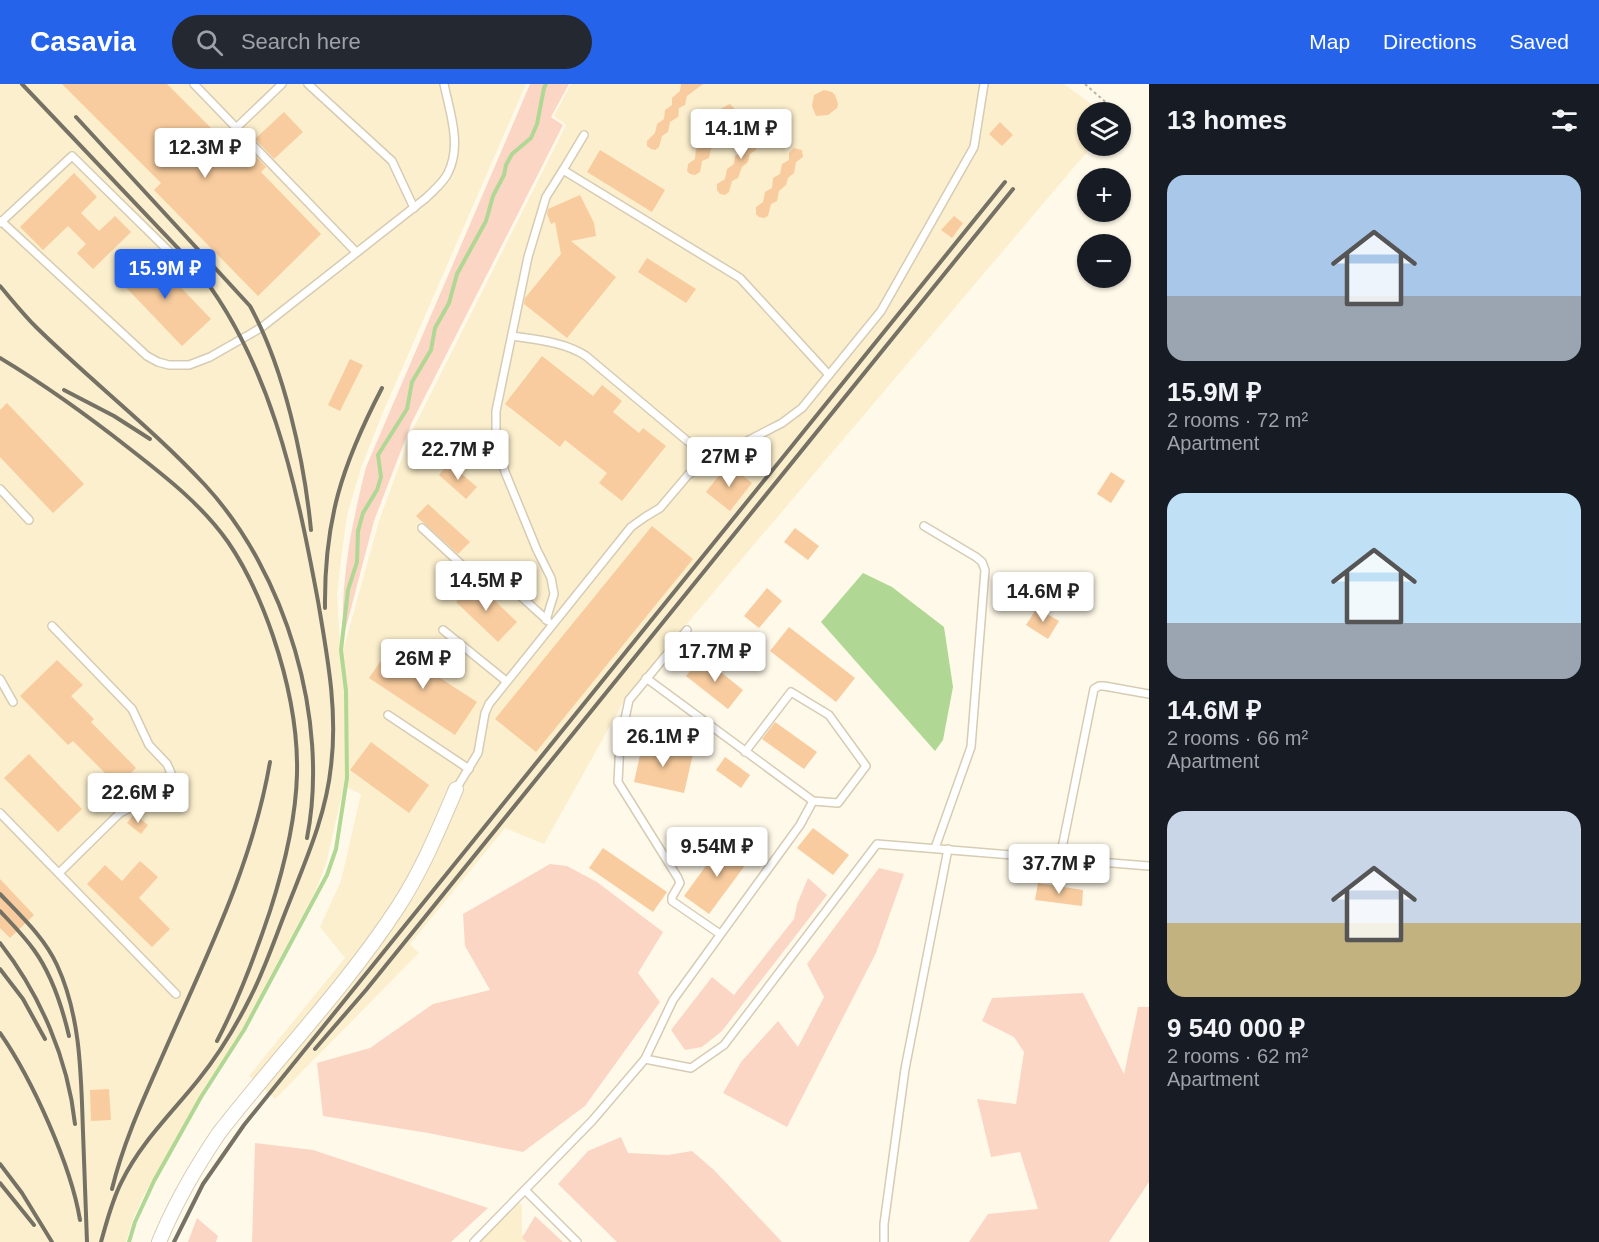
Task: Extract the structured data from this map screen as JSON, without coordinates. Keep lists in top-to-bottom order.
{
  "page": {
    "header": "Casavia",
    "search": "Search here",
    "nav": ["Map", "Directions", "Saved"],
    "heading": "13 homes",
    "map_buttons": ["+", "−"],
    "price": [
      "14.1M ₽",
      "12.3M ₽",
      "15.9M ₽",
      "22.7M ₽",
      "27M ₽",
      "14.5M ₽",
      "14.6M ₽",
      "17.7M ₽",
      "26M ₽",
      "26.1M ₽",
      "22.6M ₽",
      "9.54M ₽",
      "37.7M ₽"
    ],
    "list": [
      {
        "name": "15.9M ₽",
        "note": "2 rooms · 72 m² · Apartment"
      },
      {
        "name": "14.6M ₽",
        "note": "2 rooms · 66 m² · Apartment"
      },
      {
        "name": "9 540 000 ₽",
        "note": "2 rooms · 62 m² · Apartment"
      }
    ]
  }
}
